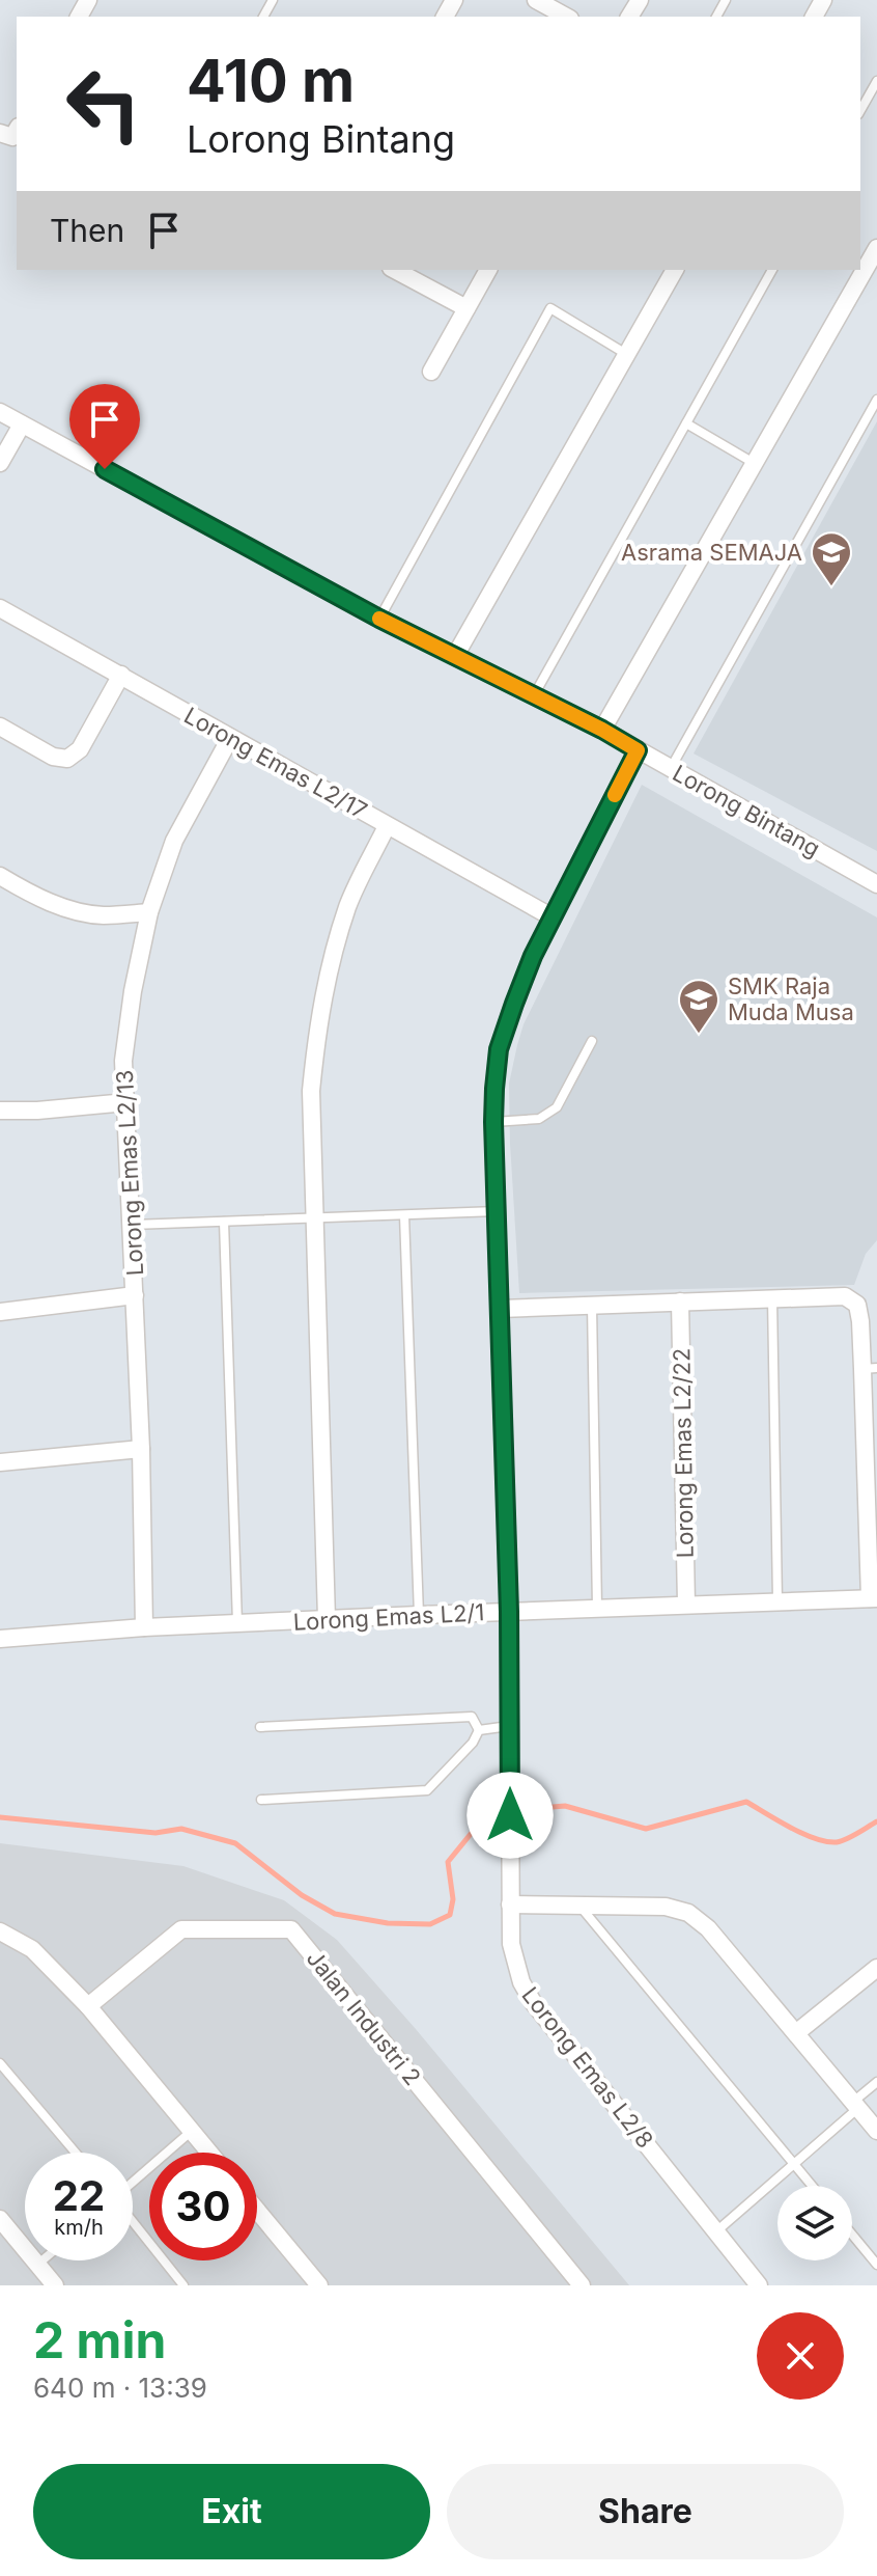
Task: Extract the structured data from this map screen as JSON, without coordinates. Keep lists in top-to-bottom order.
{
  "streets": {
    "street": [
      "Lorong Emas L2/17",
      "Lorong Bintang",
      "Lorong Emas L2/13",
      "Lorong Emas L2/22",
      "Lorong Emas L2/1",
      "Jalan Industri 2",
      "Lorong Emas L2/8"
    ]
  },
  "crossings": [
    ["Lorong Emas L2/17", "Lorong Emas L2/13"],
    ["Lorong Emas L2/17", "Lorong Emas L2/8"],
    ["Lorong Bintang", "Lorong Emas L2/8"],
    ["Lorong Emas L2/13", "Lorong Emas L2/1"],
    ["Lorong Emas L2/22", "Lorong Emas L2/1"],
    ["Lorong Emas L2/1", "Lorong Emas L2/8"]
  ],
  "places": {
    "school or university": ["Asrama SEMAJA", "SMK Raja Muda Musa"]
  },
  "page": {
    "turn": ["410 m", "Lorong Bintang"],
    "then": "Then",
    "speed": "22 km/h",
    "limit": "30",
    "heading": ["2 min", "640 m · 13:39"],
    "buttons": ["Exit", "Share"]
  }
}
